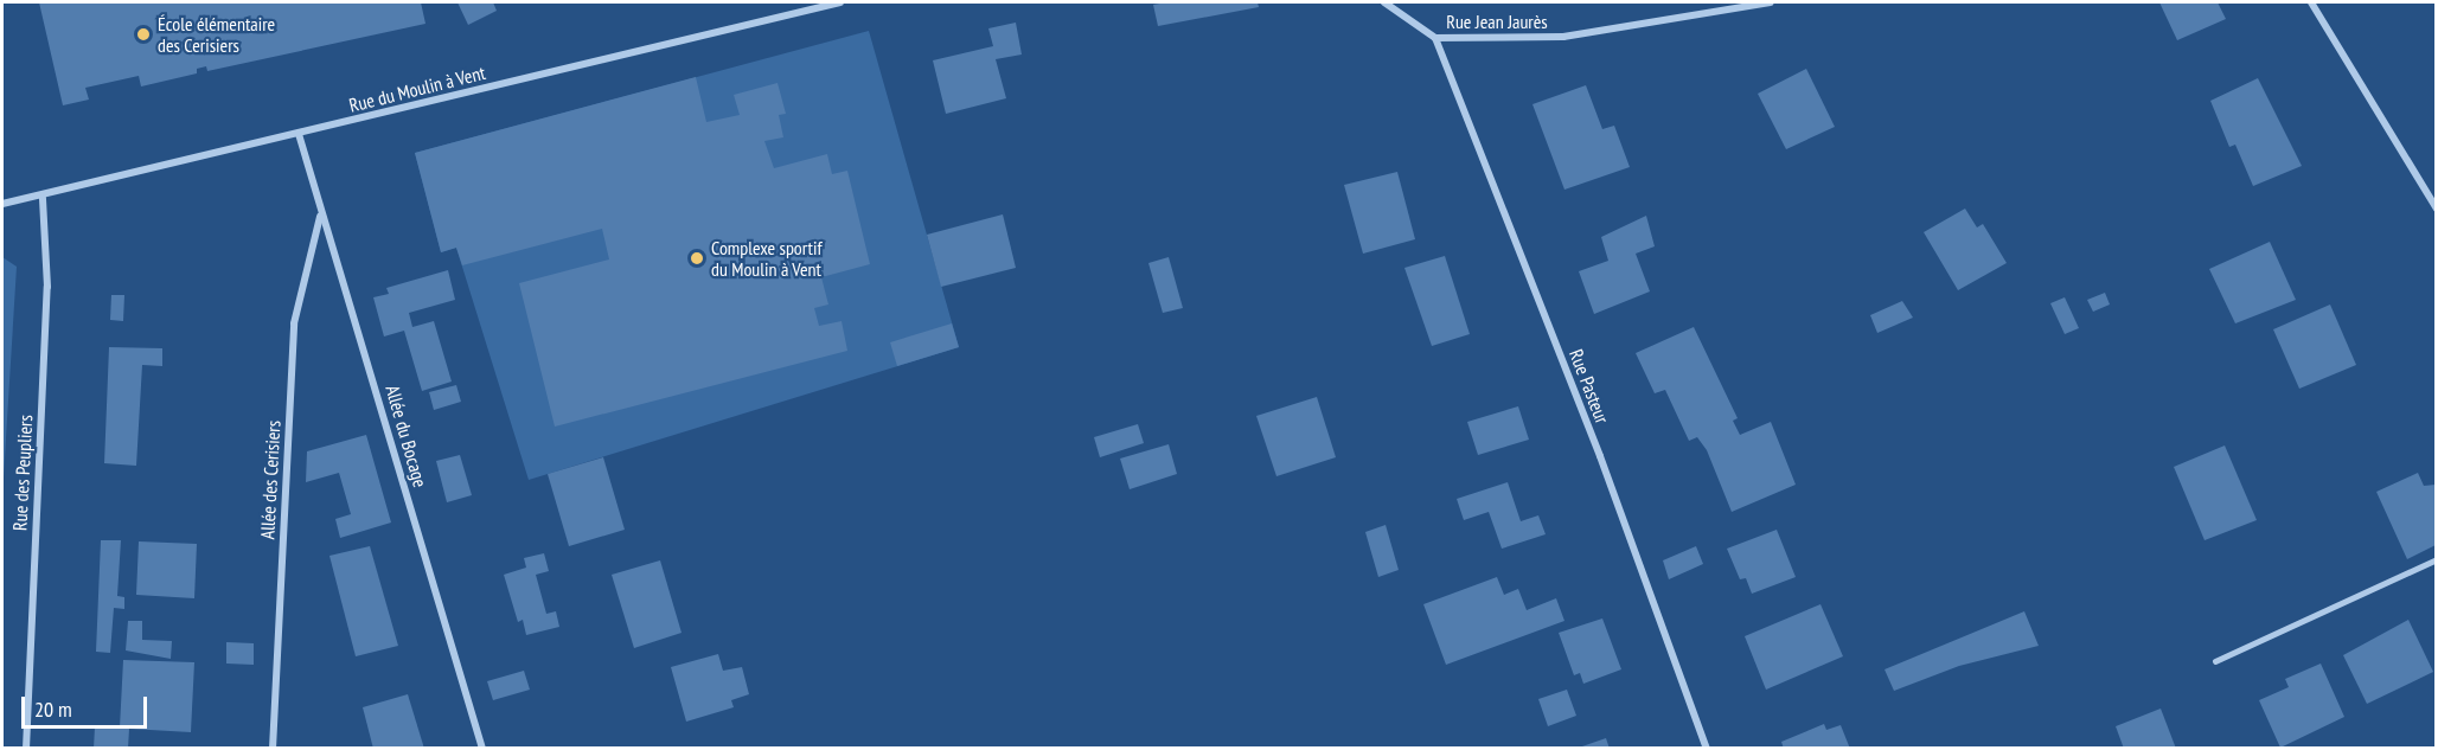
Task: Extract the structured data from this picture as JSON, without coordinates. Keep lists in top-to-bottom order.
{
  "streets": {
    "street": [
      "Rue Jean Jaurès",
      "Rue du Moulin à Vent",
      "Rue Pasteur",
      "Allée du Bocage",
      "Rue des Peupliers",
      "Allée des Cerisiers"
    ]
  },
  "crossings": [
    ["Rue Jean Jaurès", "Rue Pasteur"],
    ["Rue du Moulin à Vent", "Allée du Bocage"],
    ["Rue du Moulin à Vent", "Rue des Peupliers"],
    ["Allée du Bocage", "Allée des Cerisiers"]
  ],
  "places": ["École élémentaire des Cerisiers", "Complexe sportif du Moulin à Vent"],
  "scale_bar": "20 m"
}
